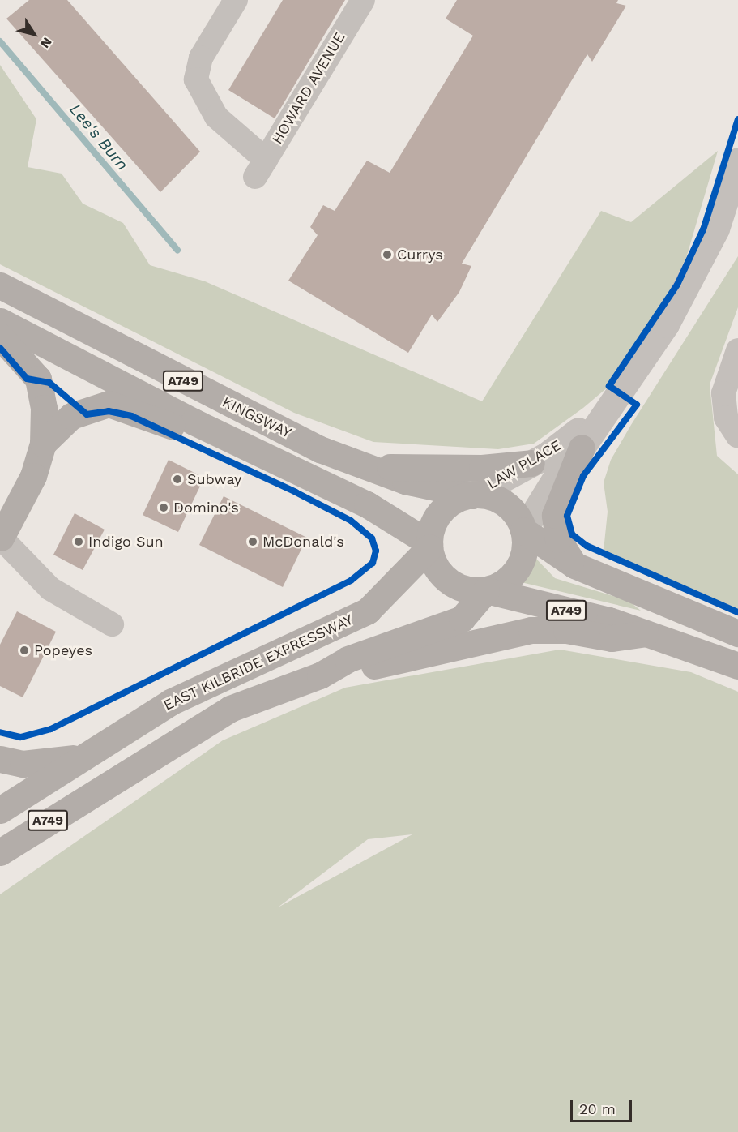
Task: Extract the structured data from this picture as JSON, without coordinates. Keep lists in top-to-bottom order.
{
  "streets": {
    "main road": ["A749", "KINGSWAY", "EAST KILBRIDE EXPRESSWAY"],
    "street": ["HOWARD AVENUE", "LAW PLACE"]
  },
  "crossings": [
    ["A749", "KINGSWAY"],
    ["A749", "LAW PLACE"],
    ["A749", "EAST KILBRIDE EXPRESSWAY"],
    ["KINGSWAY", "LAW PLACE"],
    ["KINGSWAY", "EAST KILBRIDE EXPRESSWAY"],
    ["LAW PLACE", "EAST KILBRIDE EXPRESSWAY"]
  ],
  "water": ["Lee's Burn"],
  "places": [
    "Currys",
    "Subway",
    "Domino's",
    "Indigo Sun",
    "McDonald's",
    "Popeyes"
  ],
  "scale_bar": "20 m",
  "north": "bottom right"
}
